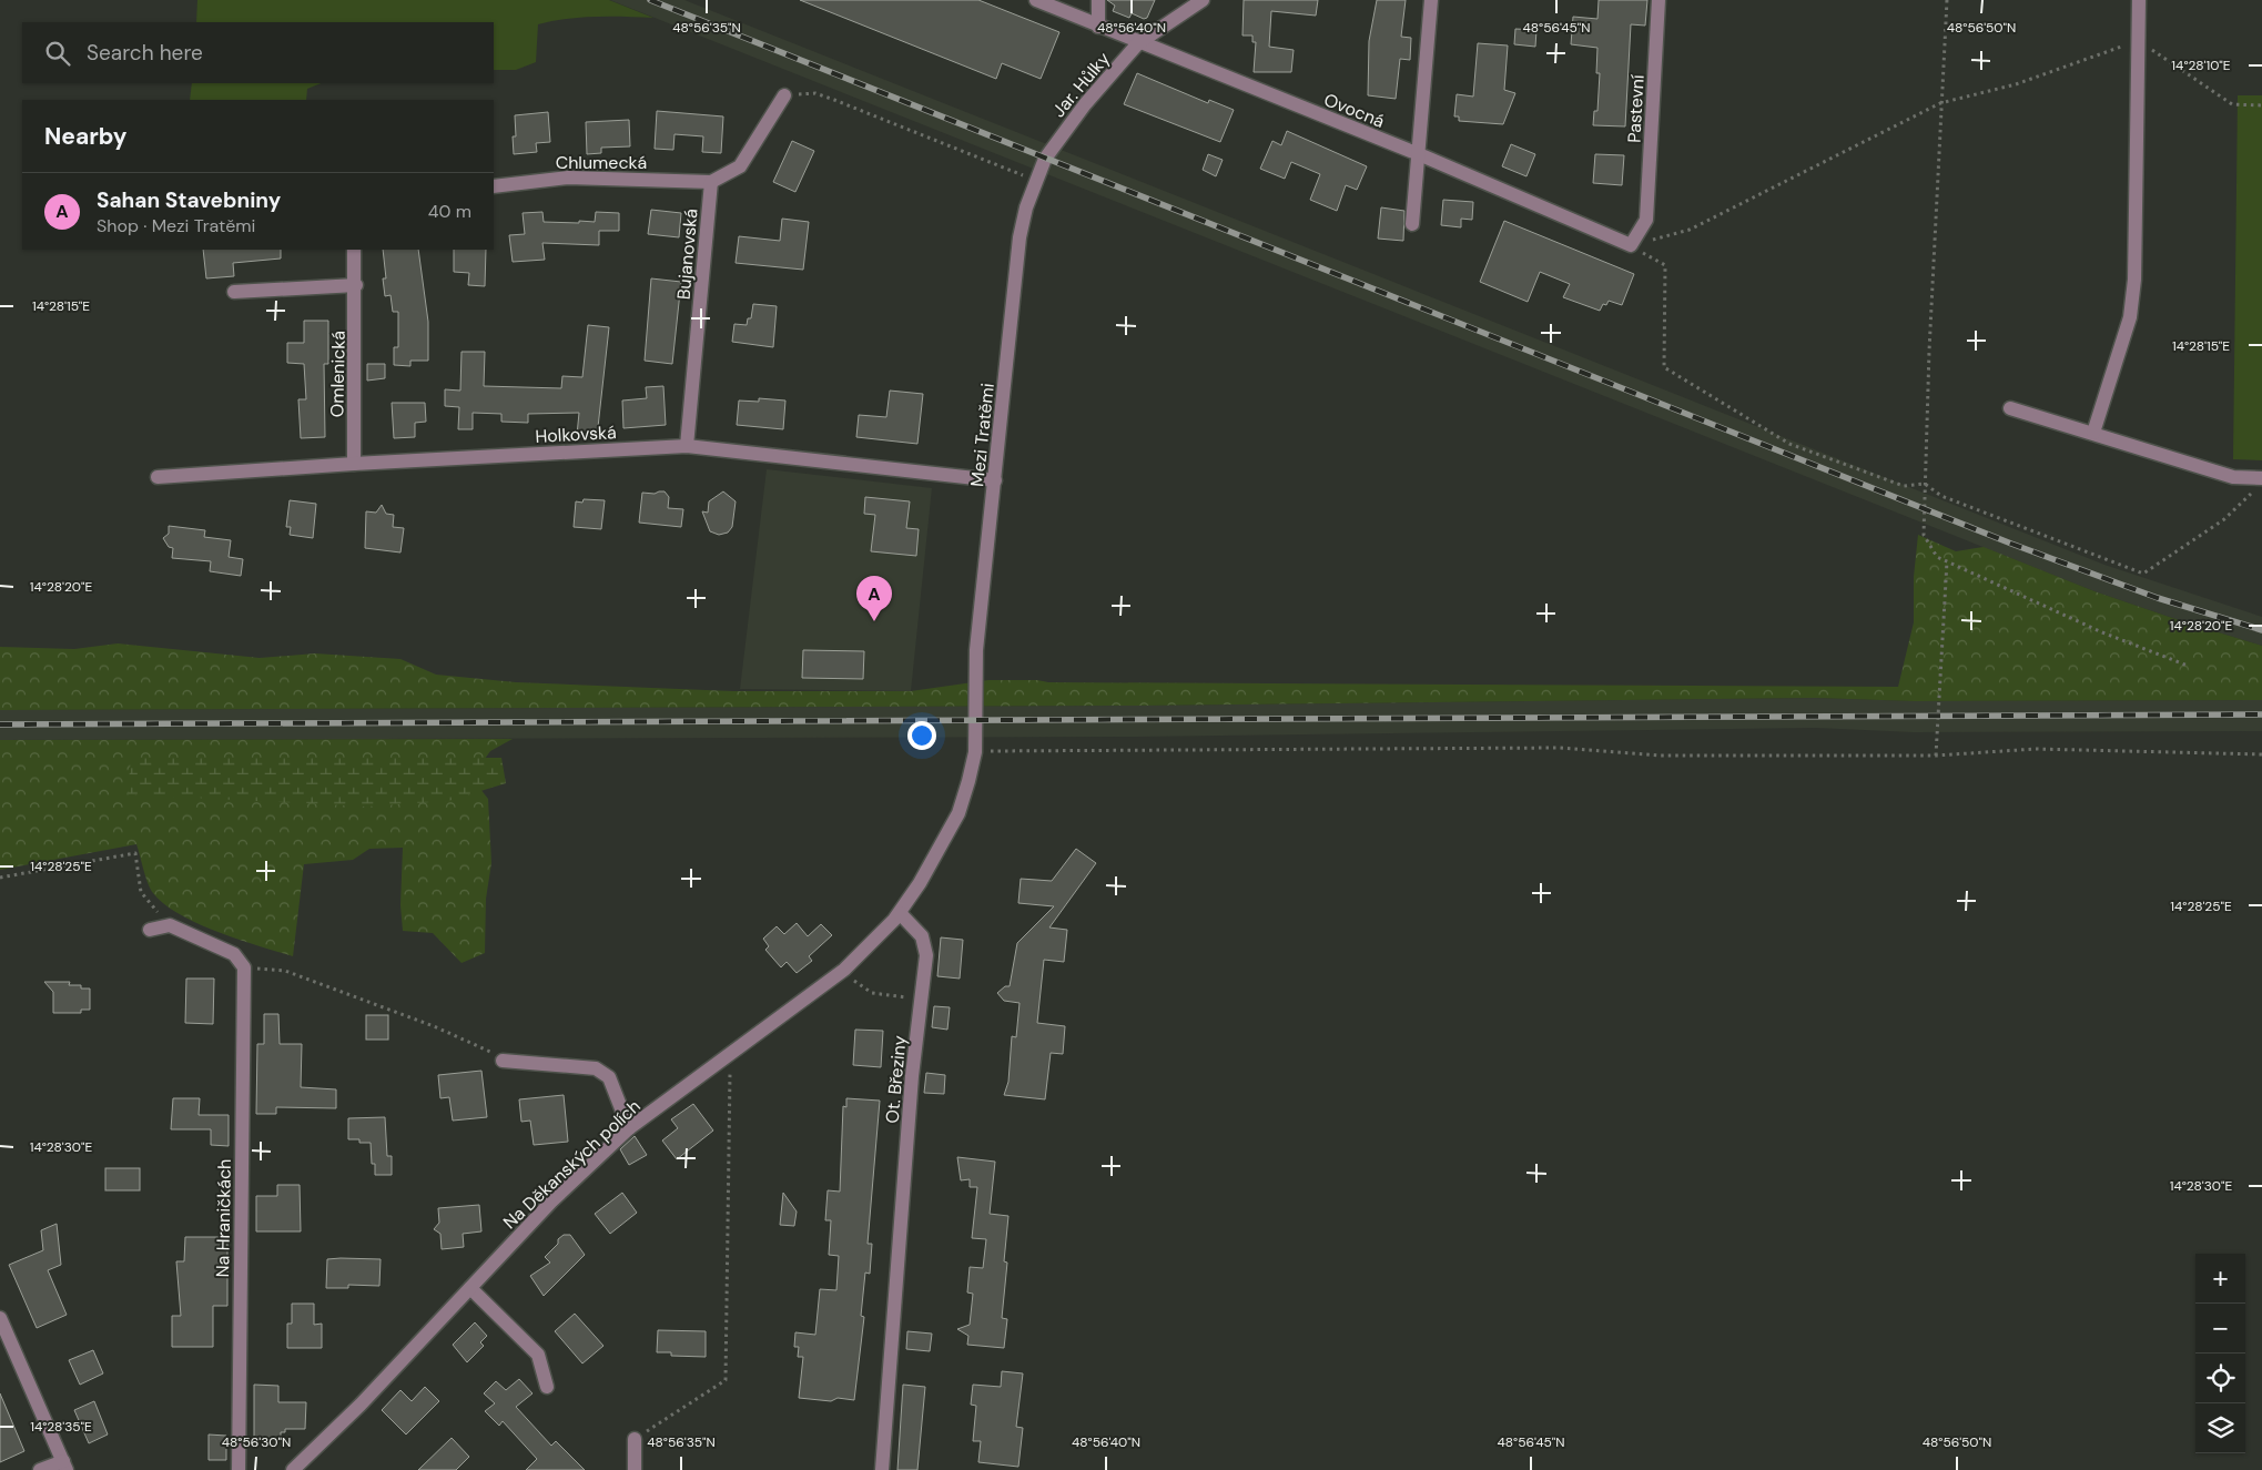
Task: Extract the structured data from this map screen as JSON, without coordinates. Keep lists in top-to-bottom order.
{
  "streets": {
    "street": [
      "Jar. Hůlky",
      "Pastevní",
      "Ovocná",
      "Chlumecká",
      "Bujanovská",
      "Omlenická",
      "Holkovská",
      "Mezi Tratěmi",
      "Ot. Březiny",
      "Na Děkanských polích",
      "Na Hraničkách"
    ]
  },
  "crossings": [
    ["Jar. Hůlky", "Ovocná"],
    ["Jar. Hůlky", "Mezi Tratěmi"],
    ["Pastevní", "Ovocná"],
    ["Chlumecká", "Bujanovská"],
    ["Bujanovská", "Holkovská"],
    ["Omlenická", "Holkovská"],
    ["Holkovská", "Mezi Tratěmi"],
    ["Ot. Březiny", "Na Děkanských polích"]
  ],
  "page": {
    "search": "Search here",
    "heading": "Nearby",
    "list": [
      {
        "mark": "A",
        "name": "Sahan Stavebniny",
        "note": "Shop · Mezi Tratěmi",
        "value": "40 m"
      }
    ],
    "pins": "A",
    "map_buttons": ["+", "−"]
  },
  "coordinates": [
    "48°56'35\"N",
    "48°56'40\"N",
    "48°56'45\"N",
    "48°56'50\"N",
    "14°28'10\"E",
    "14°28'15\"E",
    "14°28'20\"E",
    "14°28'25\"E",
    "14°28'30\"E",
    "14°28'35\"E",
    "48°56'30\"N"
  ]
}
